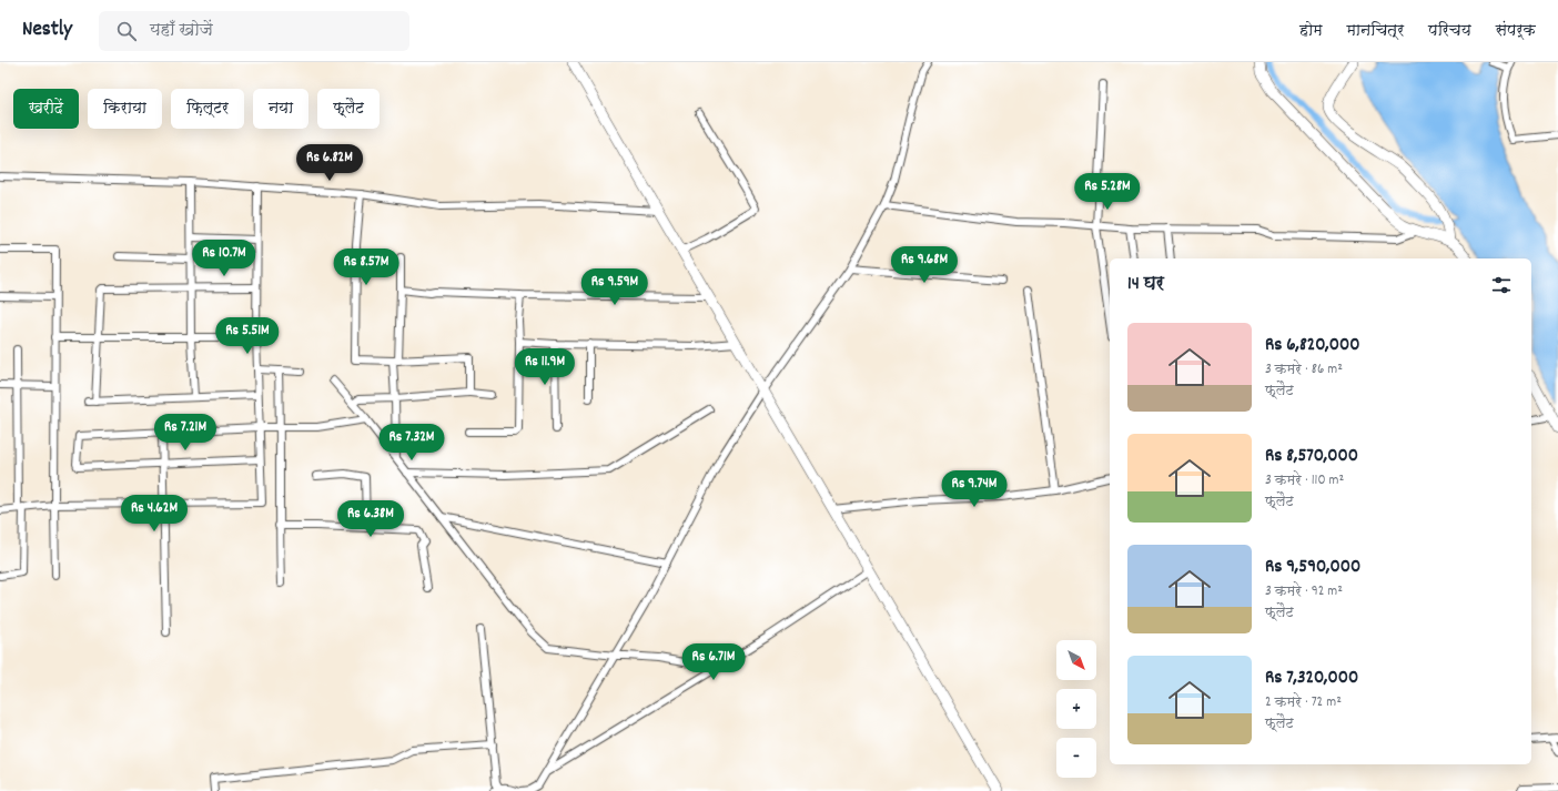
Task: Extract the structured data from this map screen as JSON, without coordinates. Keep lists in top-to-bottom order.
{
  "north": "bottom right",
  "page": {
    "header": "Nestly",
    "search": "यहाँ खोजें",
    "nav": [
      "होम",
      "मानचित्र",
      "परिचय",
      "संपर्क"
    ],
    "chip": [
      "खरीदें",
      "किराया",
      "फ़िल्टर",
      "नया",
      "फ़्लैट"
    ],
    "price": [
      "Rs 6.82M",
      "Rs 5.28M",
      "Rs 10.7M",
      "Rs 9.68M",
      "Rs 8.57M",
      "Rs 9.59M",
      "Rs 5.51M",
      "Rs 11.9M",
      "Rs 7.21M",
      "Rs 7.32M",
      "Rs 9.74M",
      "Rs 4.62M",
      "Rs 6.38M",
      "Rs 6.71M"
    ],
    "heading": "14 घर",
    "list": [
      {
        "name": "Rs 6,820,000",
        "note": "3 कमरे · 86 m² · फ़्लैट"
      },
      {
        "name": "Rs 8,570,000",
        "note": "3 कमरे · 110 m² · फ़्लैट"
      },
      {
        "name": "Rs 9,590,000",
        "note": "3 कमरे · 92 m² · फ़्लैट"
      },
      {
        "name": "Rs 7,320,000",
        "note": "2 कमरे · 72 m² · फ़्लैट"
      }
    ],
    "map_buttons": ["+", "−"]
  }
}
